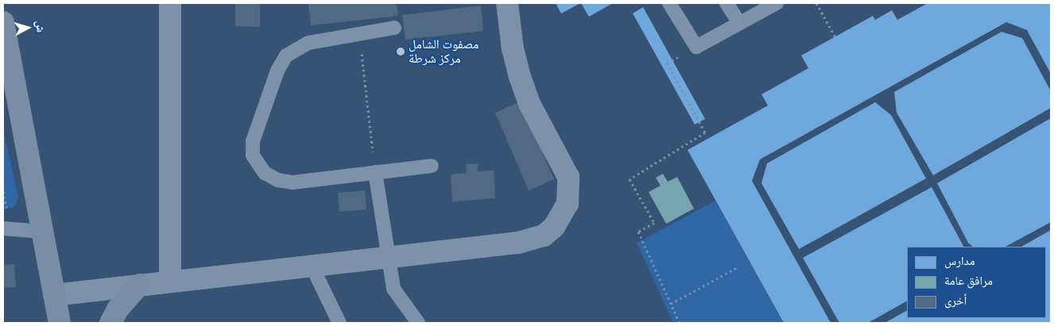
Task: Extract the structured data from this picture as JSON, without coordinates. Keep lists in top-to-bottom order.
{
  "places": ["مصفوت الشامل مركز شرطة"],
  "legend": ["مدارس", "مرافق عامة", "أخرى"],
  "north": "right"
}
